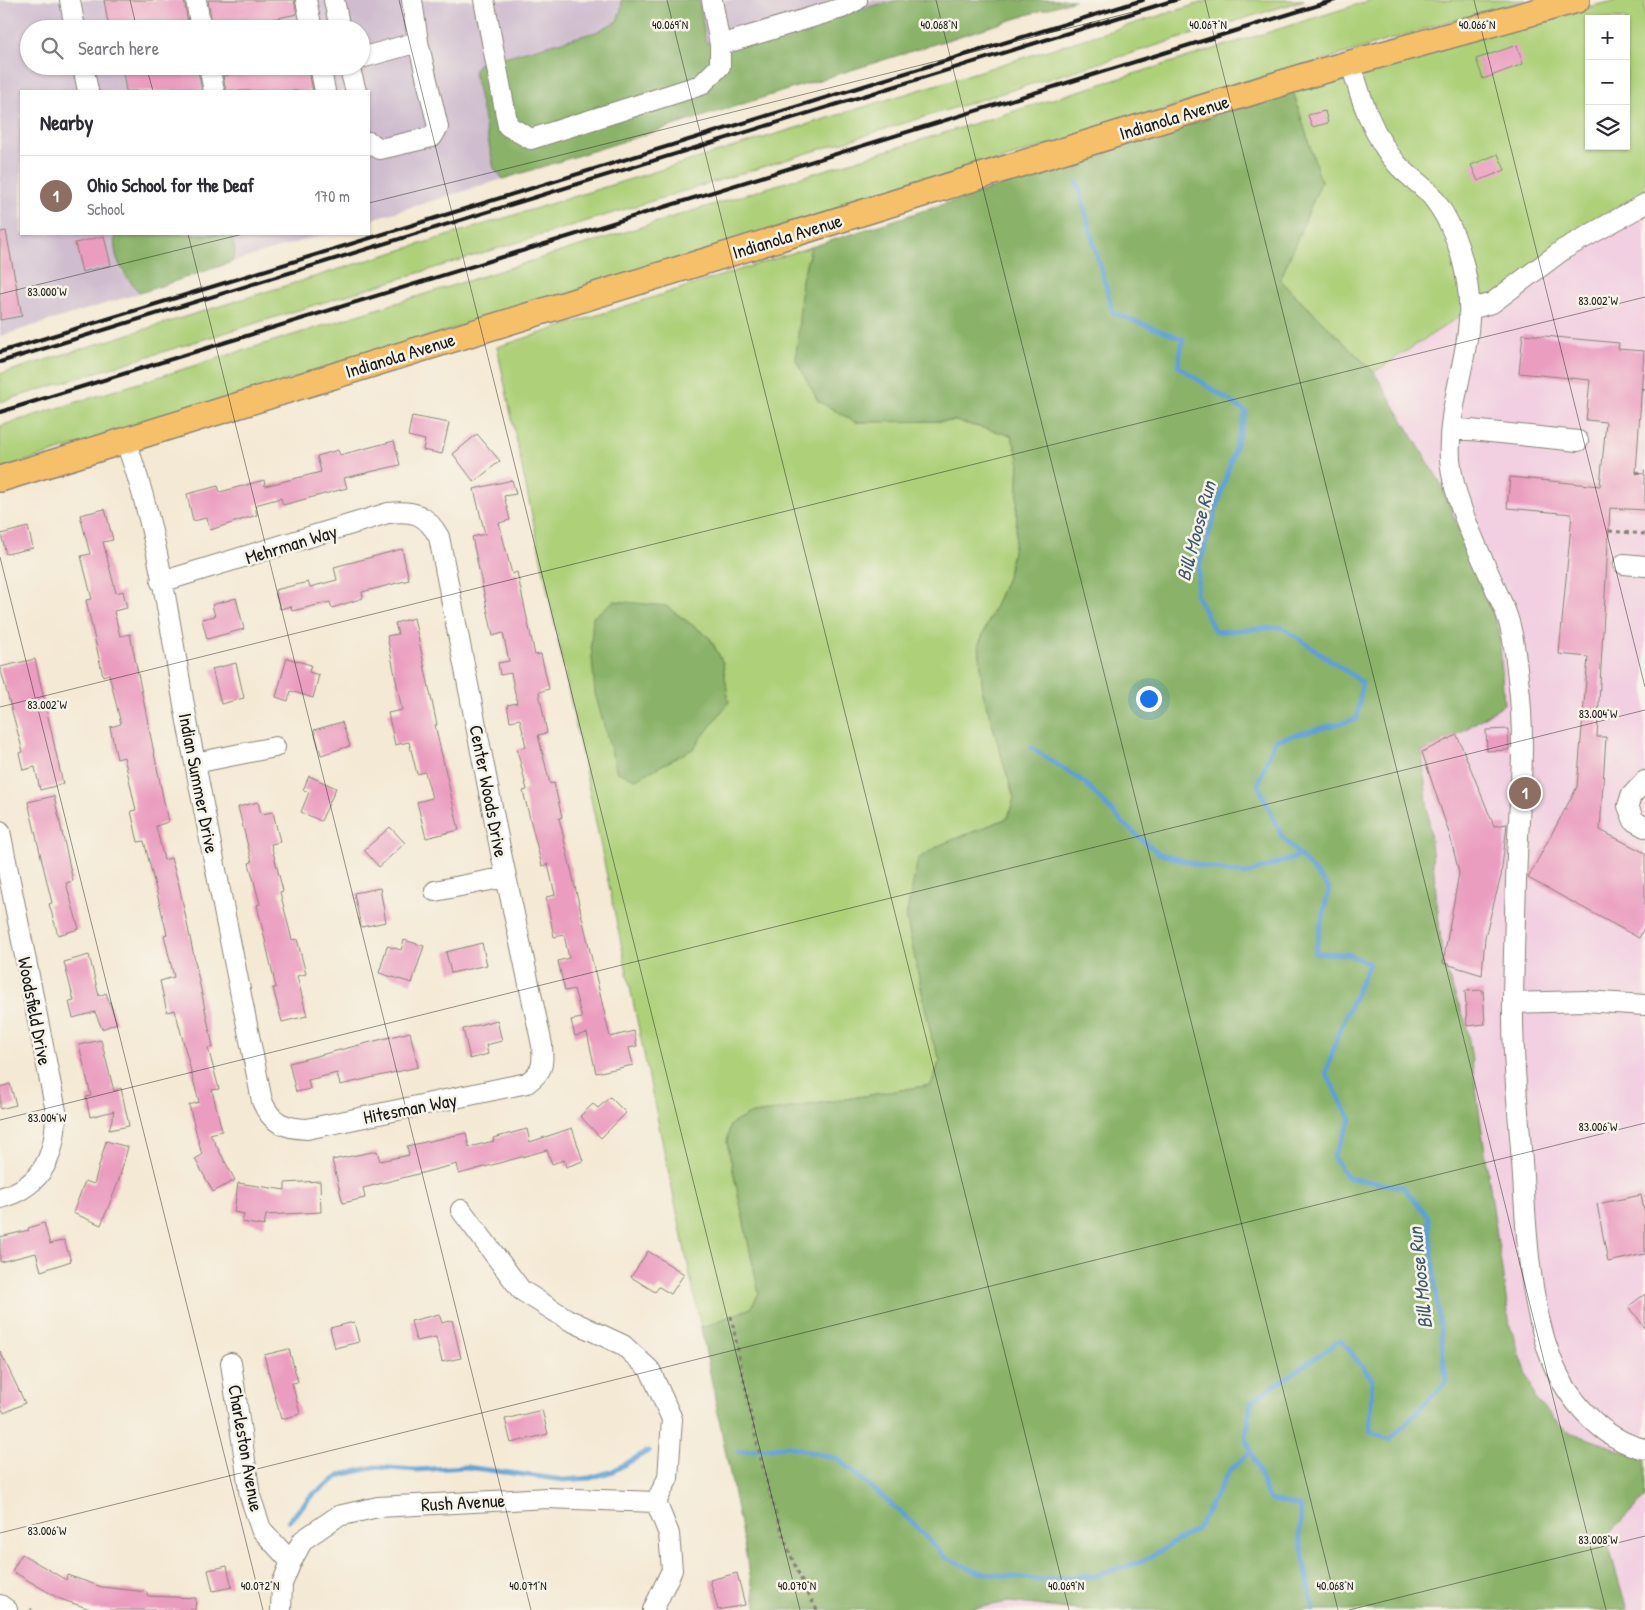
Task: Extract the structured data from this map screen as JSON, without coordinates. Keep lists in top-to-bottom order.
{
  "streets": {
    "main road": ["Indianola Avenue"],
    "street": [
      "Mehrman Way",
      "Indian Summer Drive",
      "Center Woods Drive",
      "Woodsfield Drive",
      "Hitesman Way",
      "Charleston Avenue",
      "Rush Avenue"
    ]
  },
  "crossings": [
    ["Indianola Avenue", "Indian Summer Drive"],
    ["Mehrman Way", "Indian Summer Drive"],
    ["Mehrman Way", "Center Woods Drive"],
    ["Indian Summer Drive", "Hitesman Way"],
    ["Center Woods Drive", "Hitesman Way"],
    ["Charleston Avenue", "Rush Avenue"]
  ],
  "water": ["Bill Moose Run"],
  "page": {
    "map_buttons": ["+", "−"],
    "search": "Search here",
    "heading": "Nearby",
    "list": [
      {
        "mark": "1",
        "name": "Ohio School for the Deaf",
        "note": "School",
        "value": "170 m"
      }
    ],
    "pins": "1"
  },
  "coordinates": [
    "40.069°N",
    "40.068°N",
    "40.067°N",
    "40.066°N",
    "83.000°W",
    "83.002°W",
    "83.004°W",
    "83.006°W",
    "83.008°W",
    "40.072°N",
    "40.071°N",
    "40.070°N"
  ]
}
